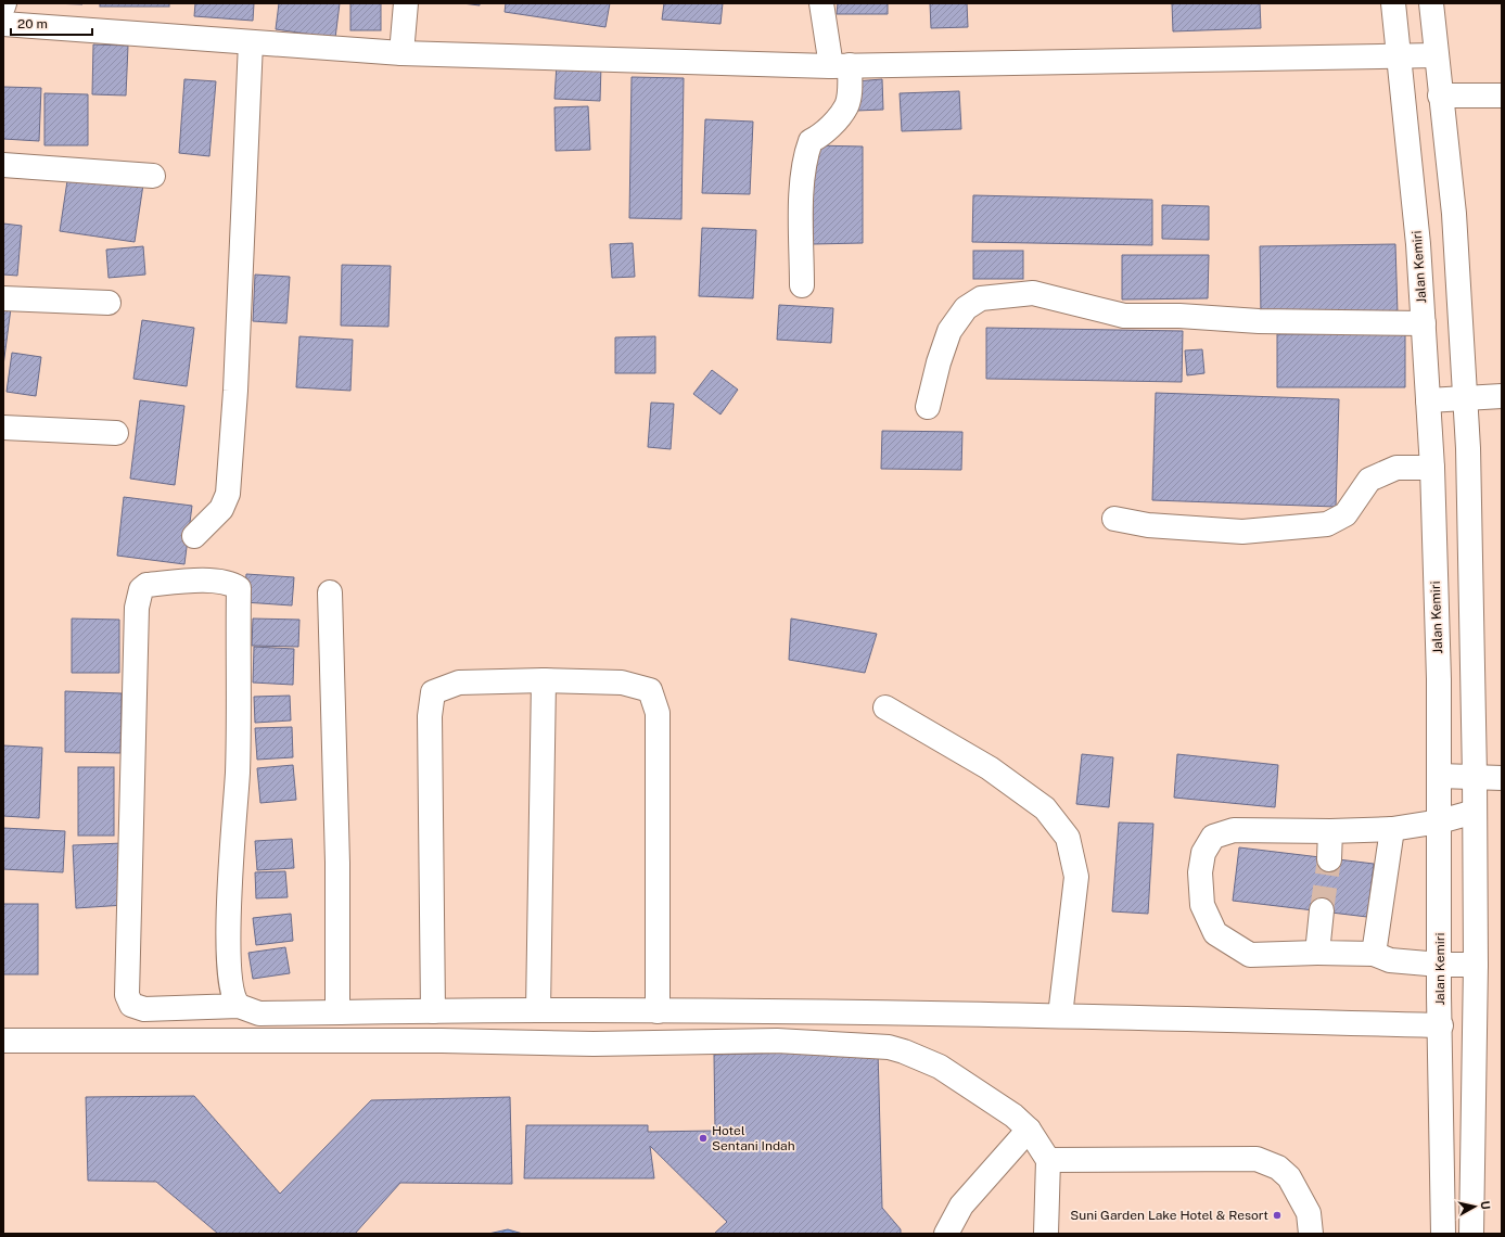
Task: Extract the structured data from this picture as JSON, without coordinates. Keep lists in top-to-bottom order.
{
  "streets": {
    "main road": ["Jalan Kemiri"]
  },
  "places": ["Hotel Sentani Indah", "Suni Garden Lake Hotel & Resort"],
  "scale_bar": "20 m",
  "north": "right"
}
